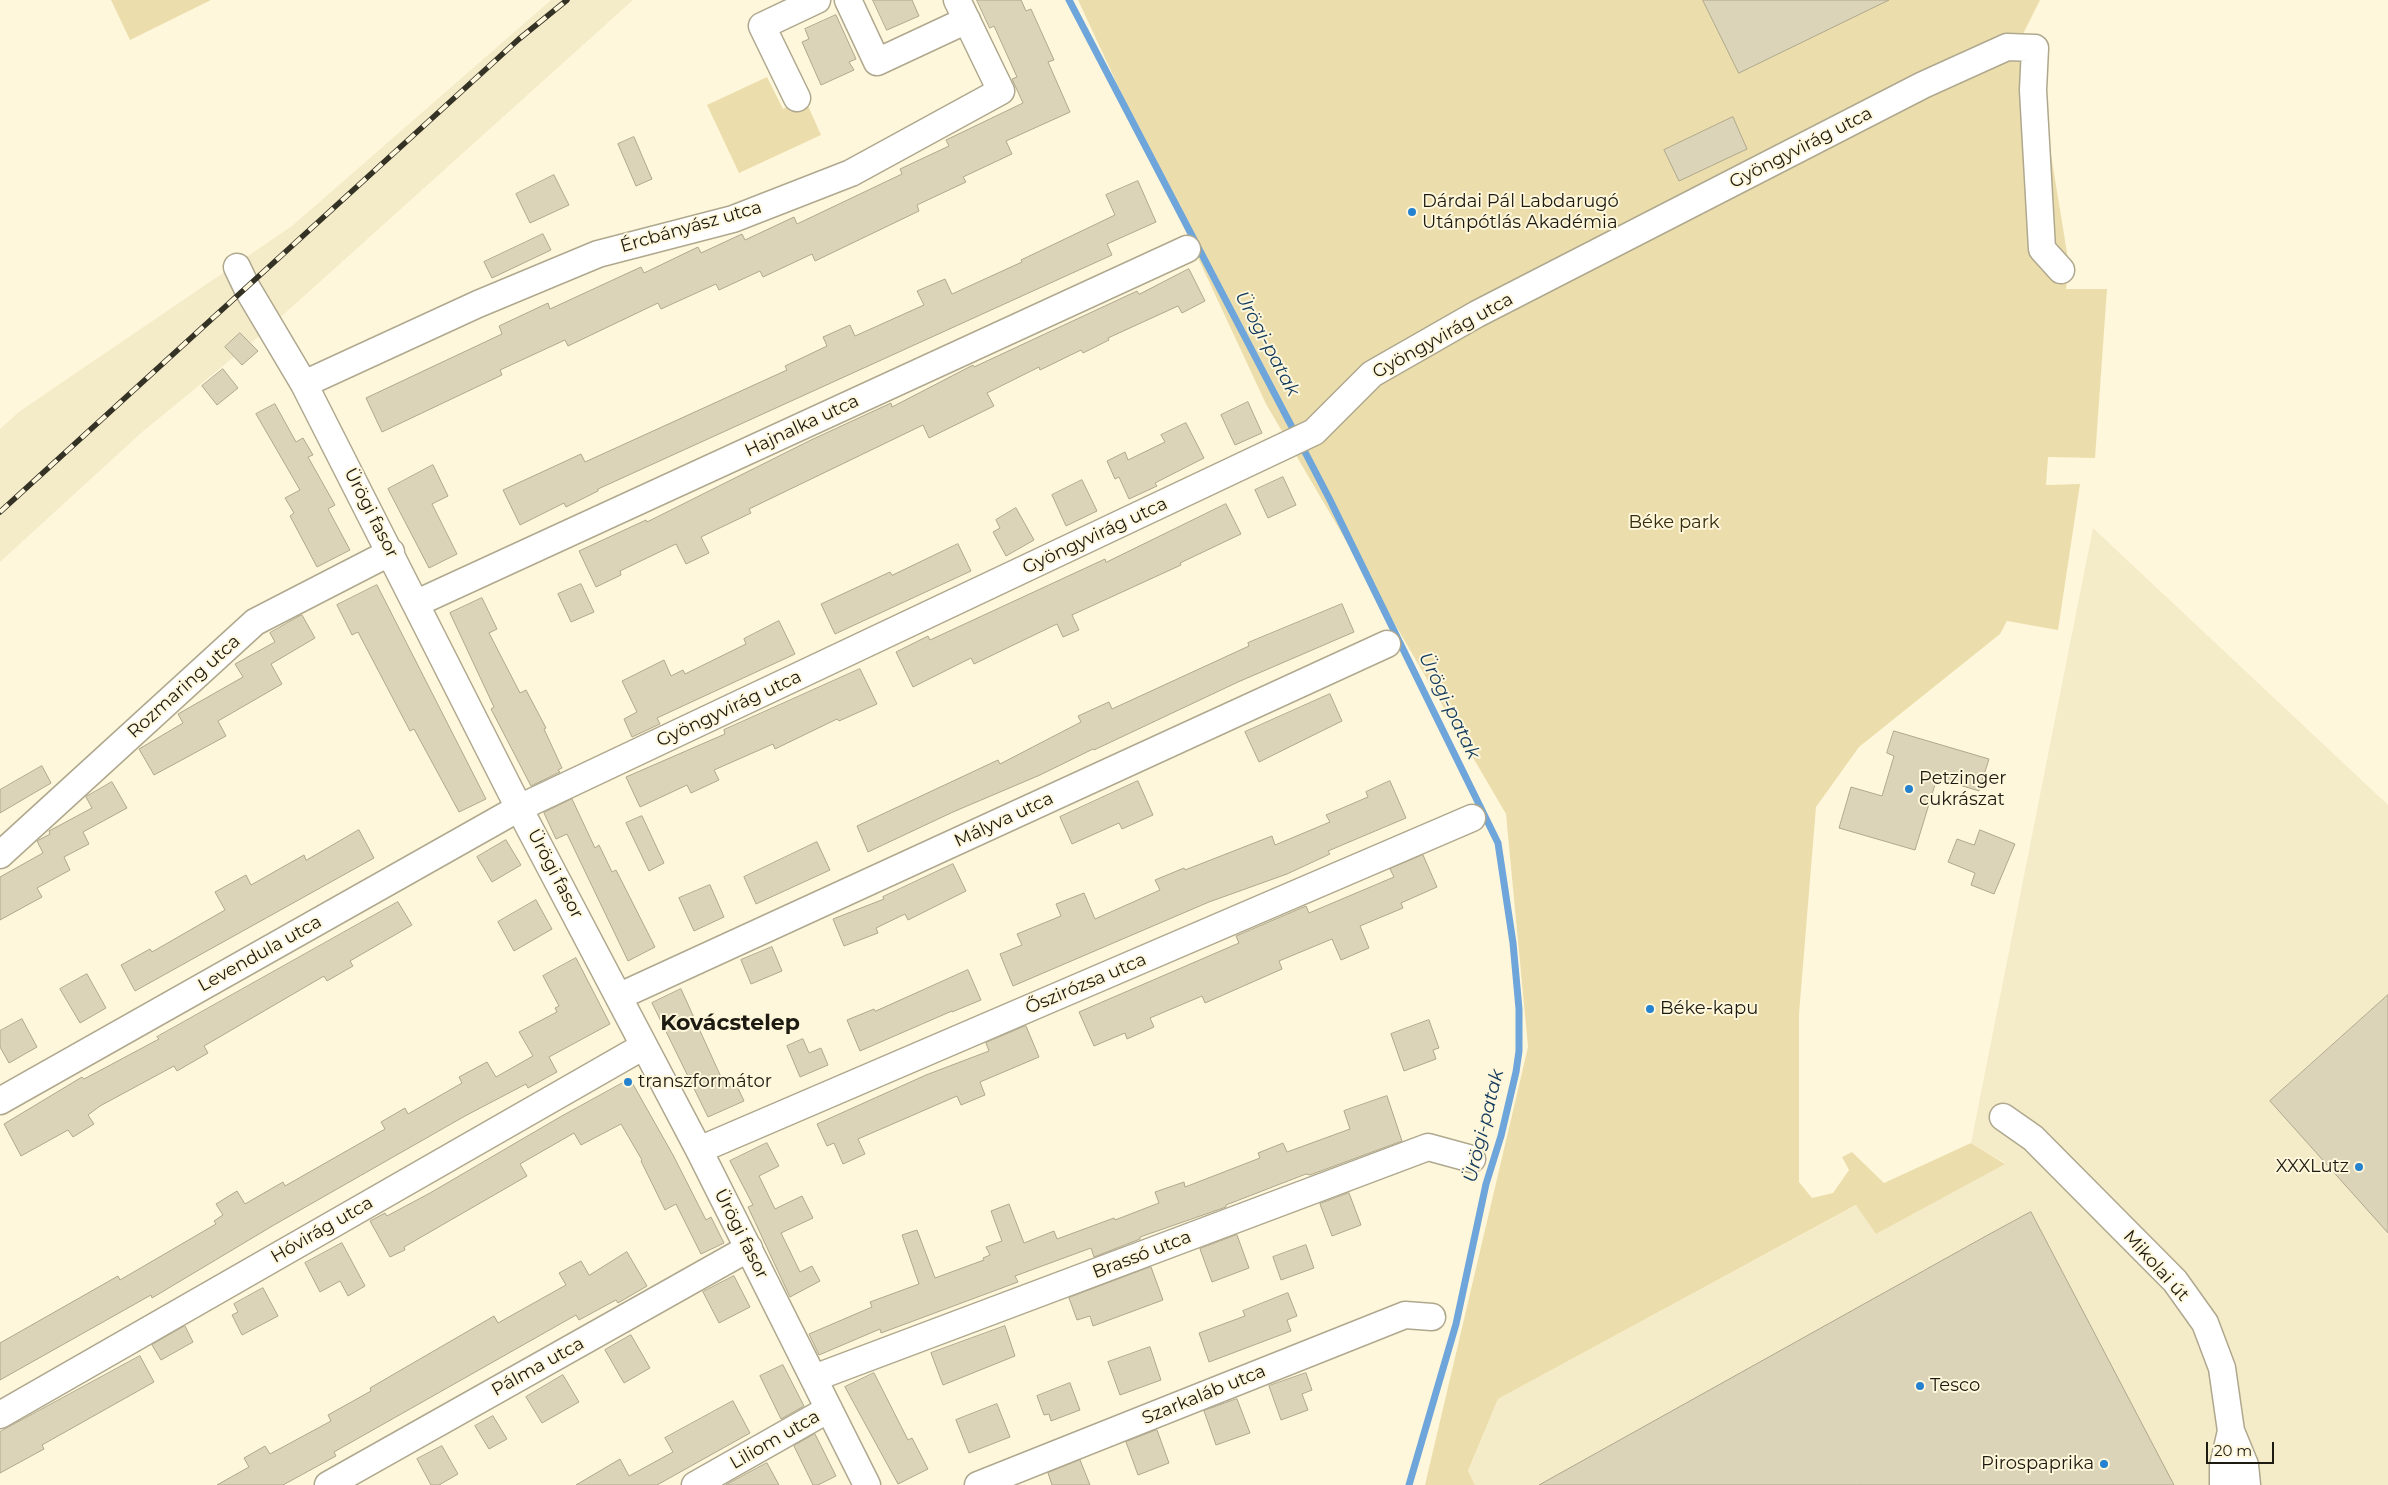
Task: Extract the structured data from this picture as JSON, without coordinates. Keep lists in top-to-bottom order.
{
  "streets": {
    "street": [
      "Gyöngyvirág utca",
      "Ércbányász utca",
      "Hajnalka utca",
      "Ürögi fasor",
      "Rozmaring utca",
      "Mályva utca",
      "Levendula utca",
      "Őszirózsa utca",
      "Hóvirág utca",
      "Brassó utca",
      "Mikolai út",
      "Pálma utca",
      "Szarkaláb utca",
      "Liliom utca"
    ]
  },
  "crossings": [
    ["Gyöngyvirág utca", "Ürögi fasor"],
    ["Gyöngyvirág utca", "Levendula utca"],
    ["Ércbányász utca", "Ürögi fasor"],
    ["Hajnalka utca", "Ürögi fasor"],
    ["Ürögi fasor", "Rozmaring utca"],
    ["Ürögi fasor", "Mályva utca"],
    ["Ürögi fasor", "Levendula utca"],
    ["Ürögi fasor", "Őszirózsa utca"],
    ["Ürögi fasor", "Hóvirág utca"],
    ["Ürögi fasor", "Brassó utca"],
    ["Ürögi fasor", "Pálma utca"],
    ["Ürögi fasor", "Liliom utca"]
  ],
  "districts": ["Kovácstelep"],
  "water": ["Ürögi-patak"],
  "parks": ["Béke park"],
  "places": [
    "Dárdai Pál Labdarugó Utánpótlás Akadémia",
    "Petzinger cukrászat",
    "Béke-kapu",
    "transzformátor",
    "XXXLutz",
    "Tesco",
    "Pirospaprika"
  ],
  "scale_bar": "20 m"
}
